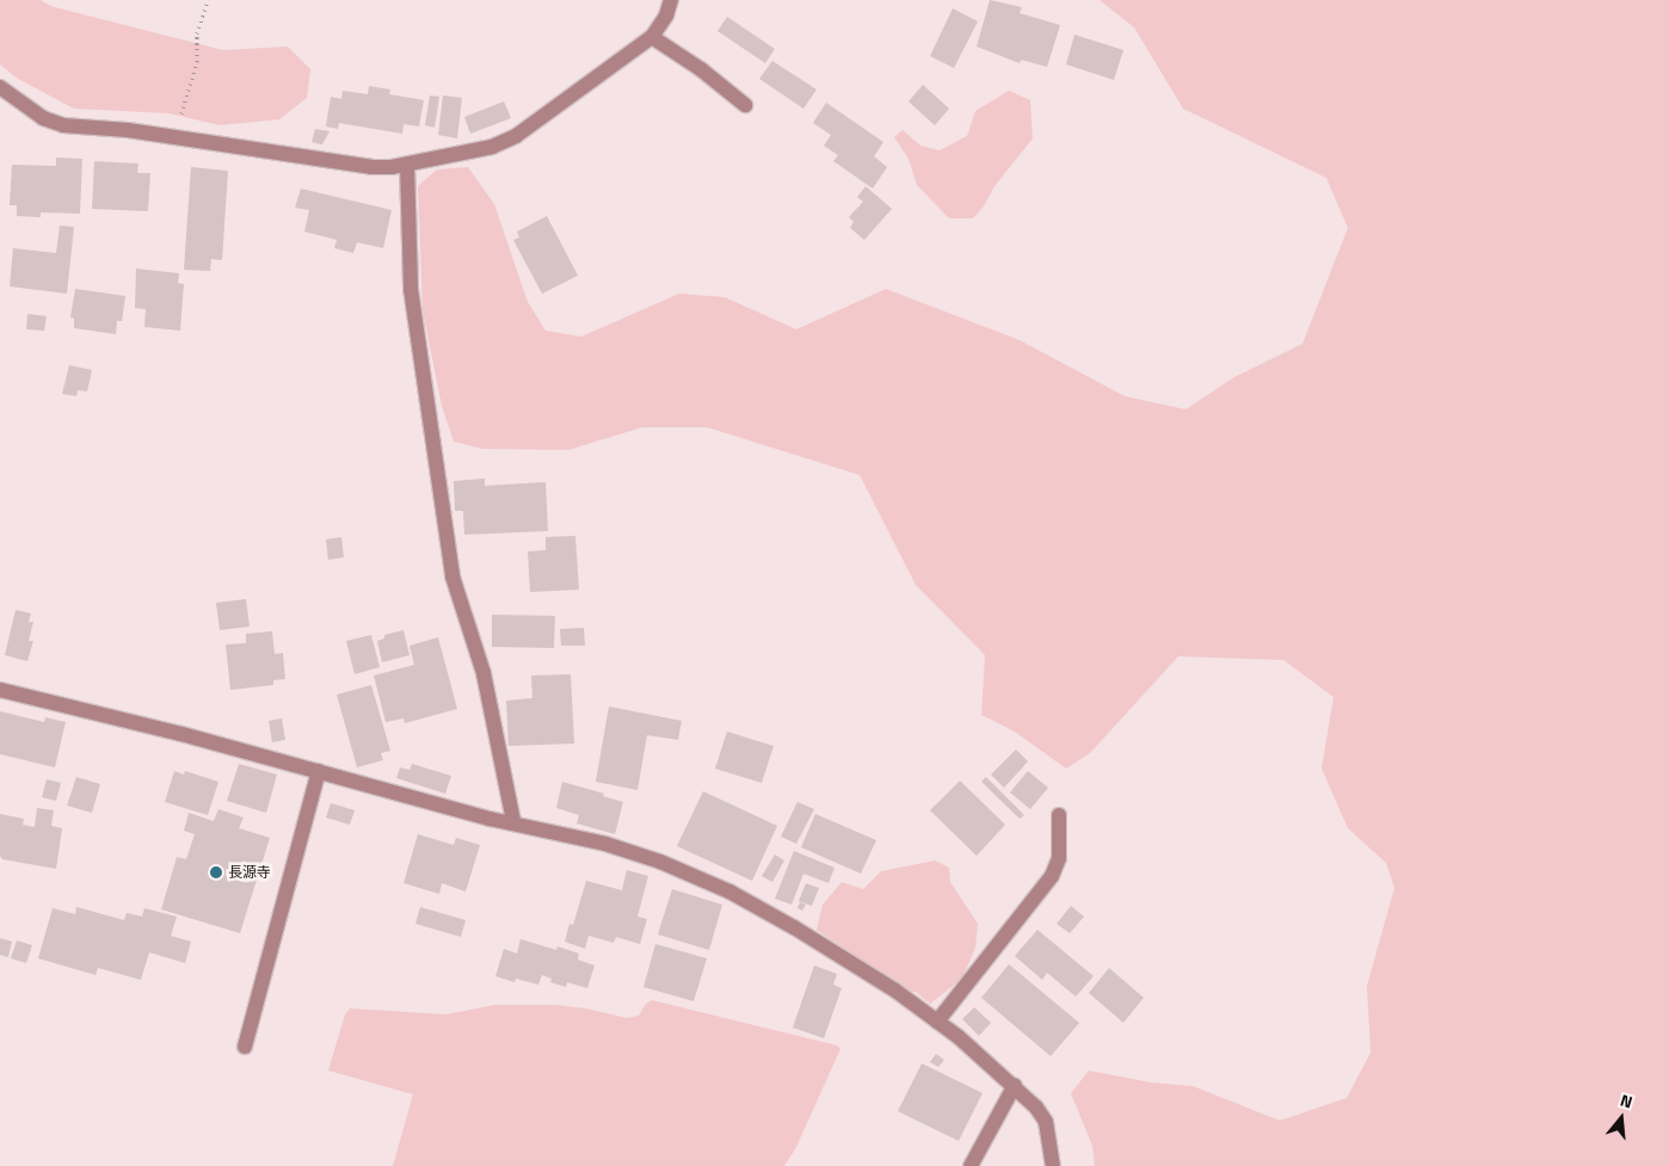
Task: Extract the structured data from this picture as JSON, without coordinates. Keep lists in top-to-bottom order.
{
  "places": ["長源寺"],
  "north": "top"
}
